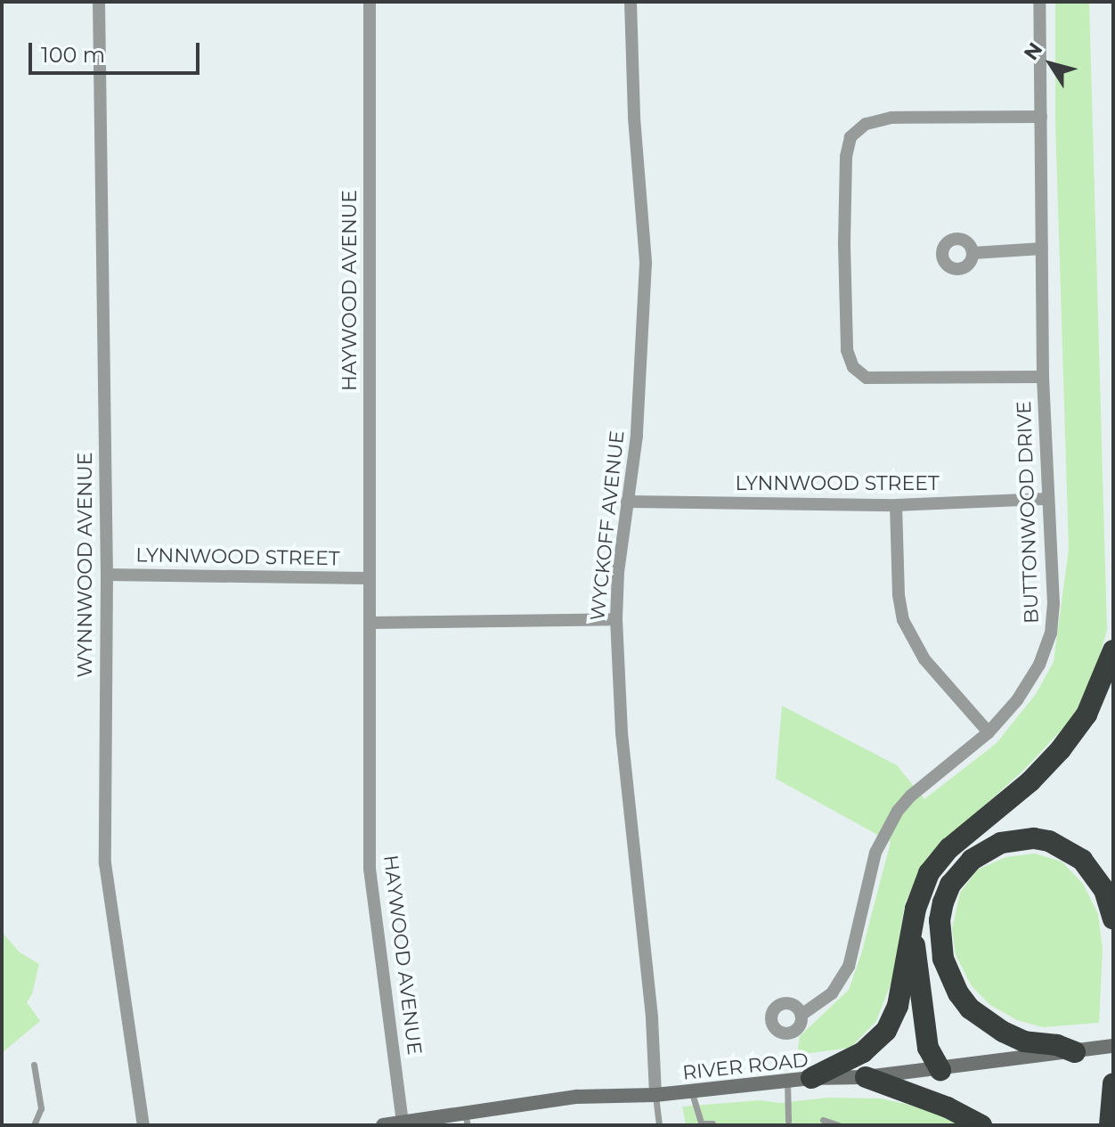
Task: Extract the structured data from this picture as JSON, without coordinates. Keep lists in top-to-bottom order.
{
  "streets": {
    "street": [
      "HAYWOOD AVENUE",
      "LYNNWOOD STREET",
      "BUTTONWOOD DRIVE",
      "WYCKOFF AVENUE",
      "WYNNWOOD AVENUE",
      "RIVER ROAD"
    ]
  },
  "crossings": [
    ["HAYWOOD AVENUE", "LYNNWOOD STREET"],
    ["HAYWOOD AVENUE", "RIVER ROAD"],
    ["LYNNWOOD STREET", "BUTTONWOOD DRIVE"],
    ["LYNNWOOD STREET", "WYCKOFF AVENUE"],
    ["LYNNWOOD STREET", "WYNNWOOD AVENUE"],
    ["WYCKOFF AVENUE", "RIVER ROAD"]
  ],
  "scale_bar": "100 m",
  "north": "top left"
}
